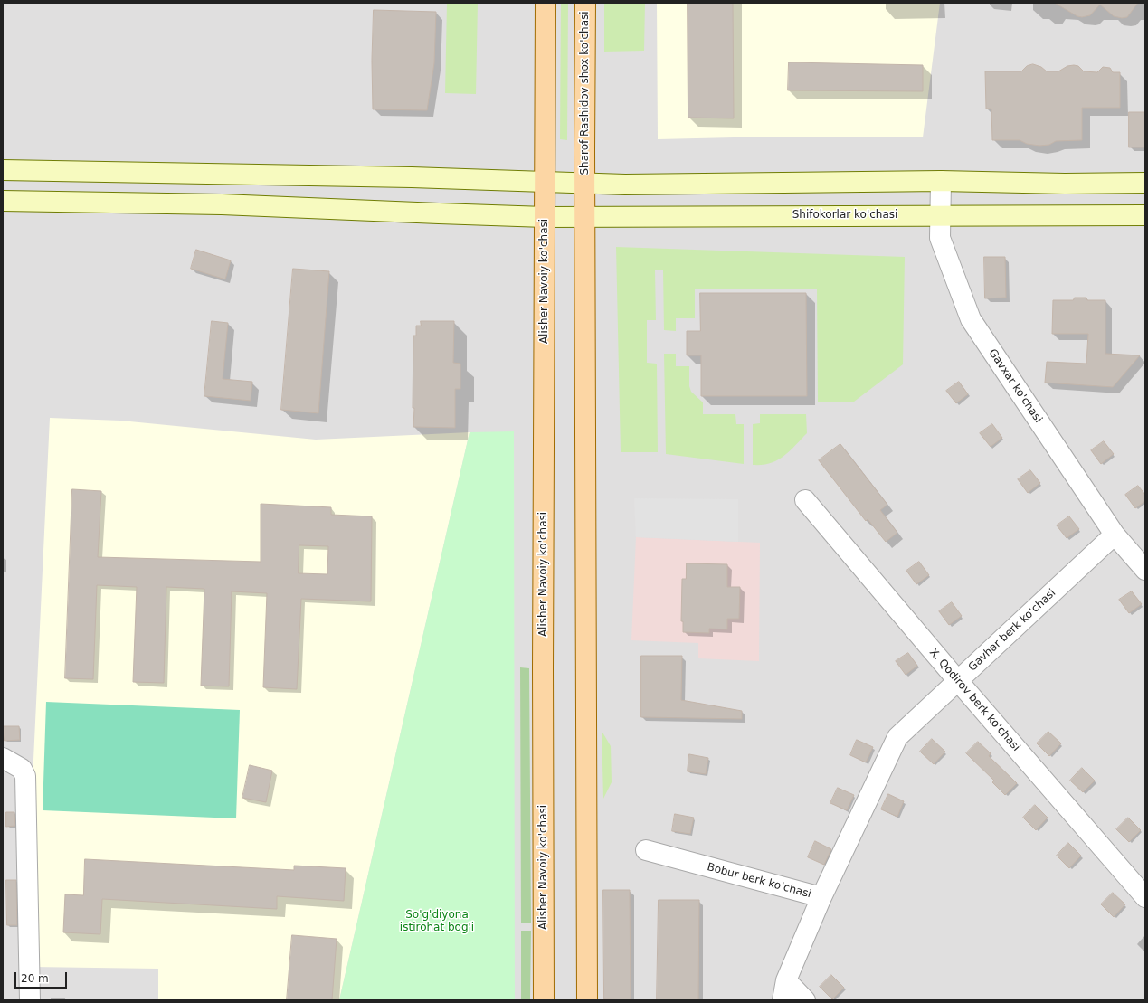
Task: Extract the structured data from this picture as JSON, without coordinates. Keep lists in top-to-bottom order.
{
  "streets": {
    "main road": ["Sharof Rashidov shox ko'chasi", "Shifokorlar ko'chasi", "Alisher Navoiy ko'chasi"],
    "street": [
      "Gavxar ko'chasi",
      "Gavhar berk ko'chasi",
      "X. Qodirov berk ko'chasi",
      "Bobur berk ko'chasi"
    ]
  },
  "crossings": [
    ["Shifokorlar ko'chasi", "Alisher Navoiy ko'chasi"],
    ["Shifokorlar ko'chasi", "Gavxar ko'chasi"],
    ["Gavxar ko'chasi", "Gavhar berk ko'chasi"],
    ["Gavhar berk ko'chasi", "X. Qodirov berk ko'chasi"],
    ["Gavhar berk ko'chasi", "Bobur berk ko'chasi"]
  ],
  "parks": ["So'g'diyona istirohat bog'i"],
  "scale_bar": "20 m"
}
